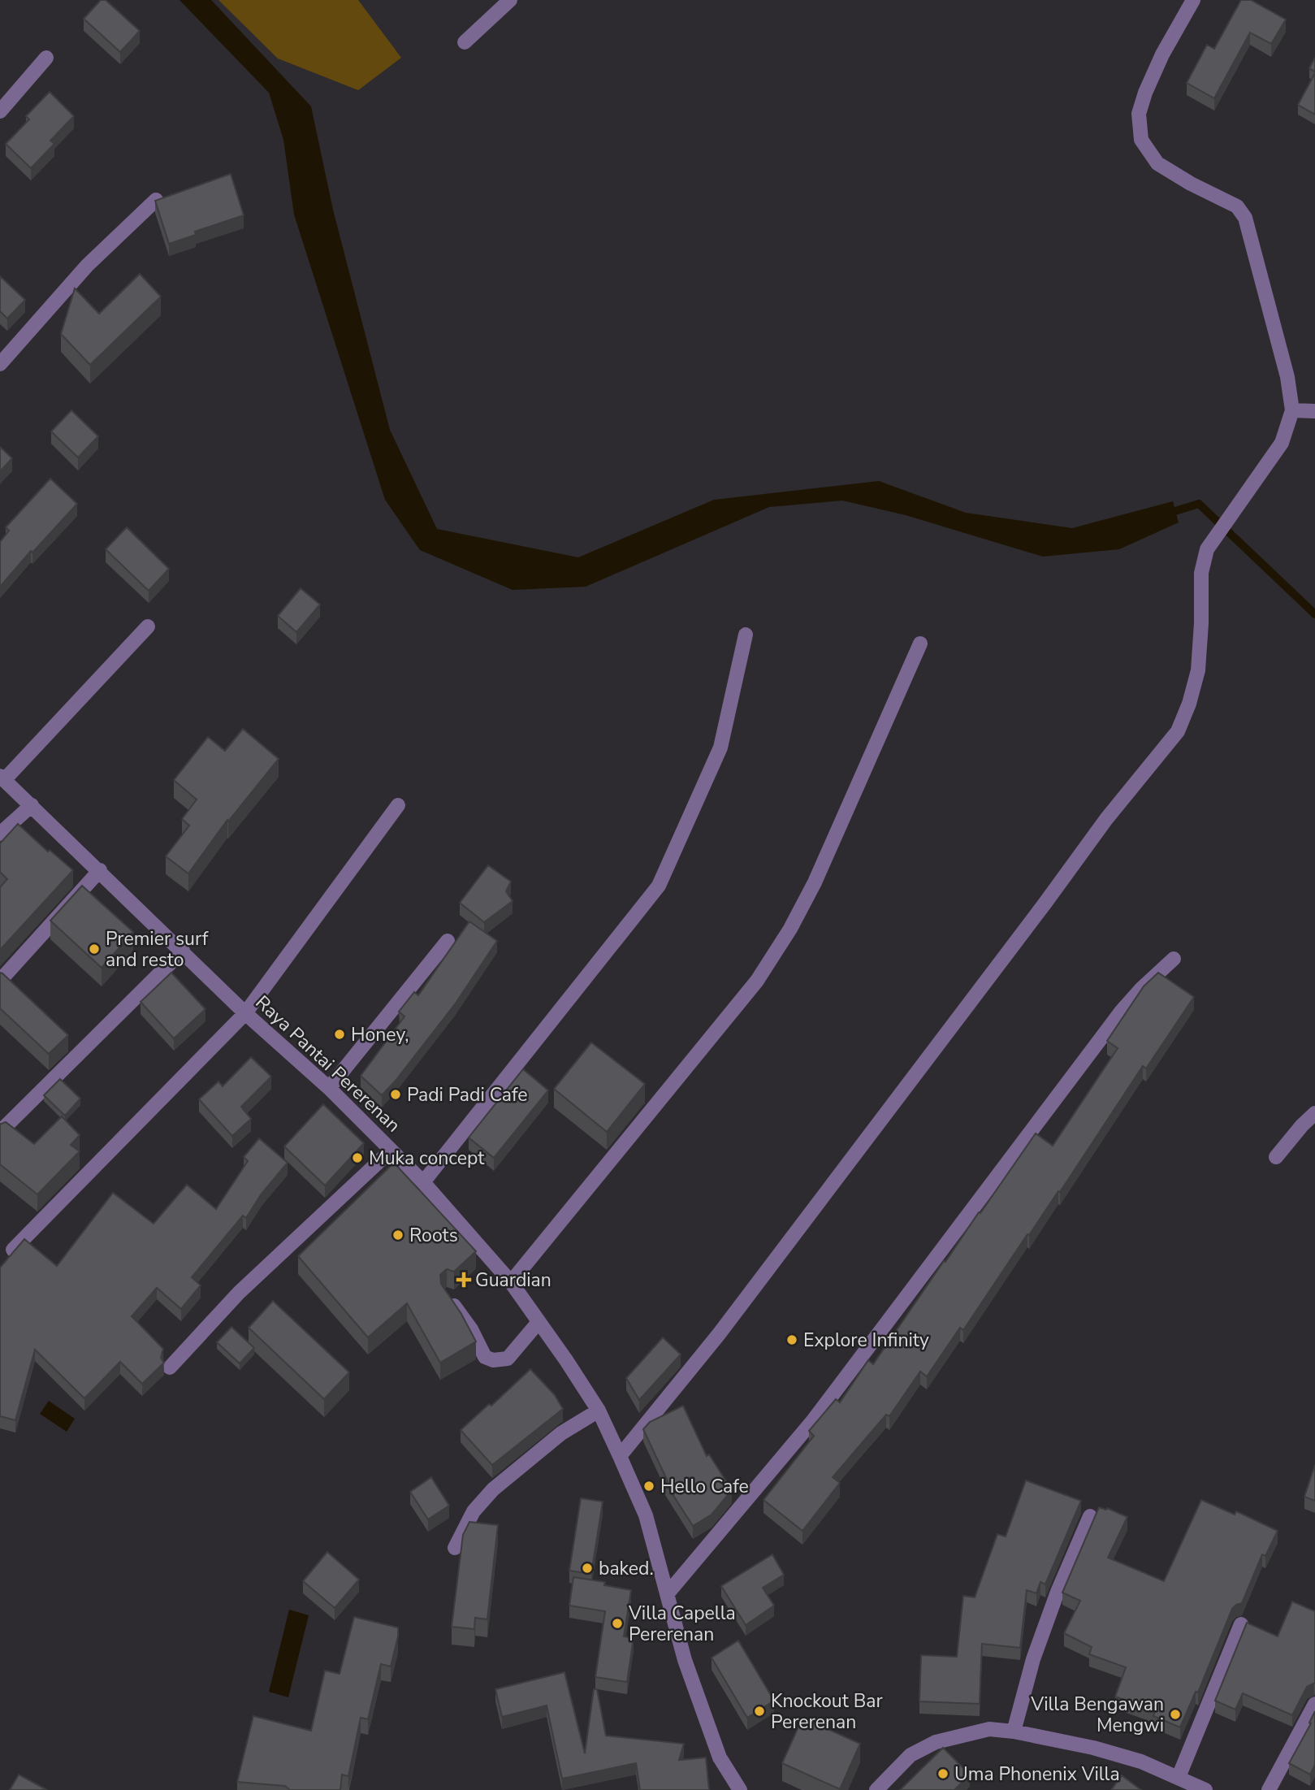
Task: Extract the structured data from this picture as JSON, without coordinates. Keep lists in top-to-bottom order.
{
  "streets": {
    "street": ["Raya Pantai Pererenan"]
  },
  "places": {
    "other": [
      "Premier surf and resto",
      "Honey,",
      "Padi Padi Cafe",
      "Muka concept",
      "Roots",
      "Explore Infinity",
      "Hello Cafe",
      "baked.",
      "Villa Capella Pererenan",
      "Knockout Bar Pererenan",
      "Villa Bengawan Mengwi",
      "Uma Phonenix Villa"
    ],
    "health": ["Guardian"]
  }
}
